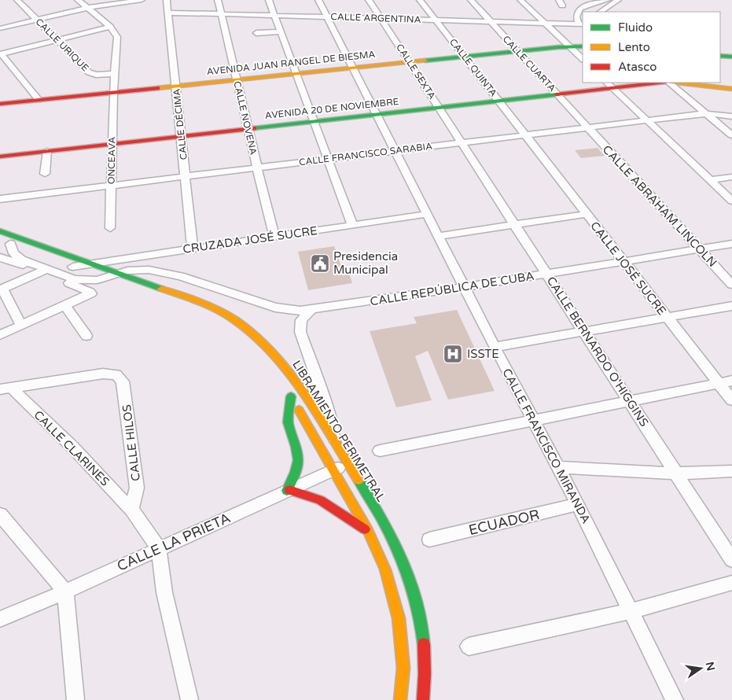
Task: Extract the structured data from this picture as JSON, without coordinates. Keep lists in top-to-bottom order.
{
  "streets": {
    "street": [
      "CALLE ARGENTINA",
      "CALLE URIQUE",
      "AVENIDA JUAN RANGEL DE BIESMA",
      "CALLE CUARTA",
      "CALLE QUINTA",
      "CALLE SEXTA",
      "AVENIDA 20 DE NOVIEMBRE",
      "CALLE NOVENA",
      "CALLE DÉCIMA",
      "CALLE FRANCISCO SARABIA",
      "ONCEAVA",
      "CALLE ABRAHAM LINCOLN",
      "CRUZADA JOSÉ SUCRE",
      "CALLE JOSÉ SUCRE",
      "CALLE REPÚBLICA DE CUBA",
      "CALLE BERNARDO O'HIGGINS",
      "LIBRAMIENTO PERIMETRAL",
      "CALLE HILOS",
      "CALLE FRANCISCO MIRANDA",
      "CALLE CLARINES",
      "ECUADOR",
      "CALLE LA PRIETA"
    ]
  },
  "crossings": [
    ["CALLE ARGENTINA", "CALLE CUARTA"],
    ["CALLE ARGENTINA", "CALLE QUINTA"],
    ["CALLE ARGENTINA", "CALLE SEXTA"],
    ["CALLE ARGENTINA", "CALLE NOVENA"],
    ["CALLE ARGENTINA", "CALLE DÉCIMA"],
    ["CALLE ARGENTINA", "CALLE FRANCISCO MIRANDA"],
    ["CALLE URIQUE", "ONCEAVA"],
    ["AVENIDA JUAN RANGEL DE BIESMA", "CALLE CUARTA"],
    ["AVENIDA JUAN RANGEL DE BIESMA", "CALLE QUINTA"],
    ["AVENIDA JUAN RANGEL DE BIESMA", "CALLE SEXTA"],
    ["AVENIDA JUAN RANGEL DE BIESMA", "CALLE NOVENA"],
    ["AVENIDA JUAN RANGEL DE BIESMA", "CALLE DÉCIMA"],
    ["AVENIDA JUAN RANGEL DE BIESMA", "ONCEAVA"],
    ["AVENIDA JUAN RANGEL DE BIESMA", "CALLE FRANCISCO MIRANDA"],
    ["CALLE CUARTA", "AVENIDA 20 DE NOVIEMBRE"],
    ["CALLE CUARTA", "CALLE FRANCISCO SARABIA"],
    ["CALLE CUARTA", "CALLE ABRAHAM LINCOLN"],
    ["CALLE QUINTA", "AVENIDA 20 DE NOVIEMBRE"],
    ["CALLE QUINTA", "CALLE FRANCISCO SARABIA"],
    ["CALLE QUINTA", "CALLE JOSÉ SUCRE"],
    ["CALLE SEXTA", "AVENIDA 20 DE NOVIEMBRE"],
    ["CALLE SEXTA", "CALLE FRANCISCO SARABIA"],
    ["CALLE SEXTA", "CALLE BERNARDO O'HIGGINS"],
    ["AVENIDA 20 DE NOVIEMBRE", "CALLE NOVENA"],
    ["AVENIDA 20 DE NOVIEMBRE", "CALLE DÉCIMA"],
    ["AVENIDA 20 DE NOVIEMBRE", "ONCEAVA"],
    ["AVENIDA 20 DE NOVIEMBRE", "CALLE FRANCISCO MIRANDA"],
    ["CALLE NOVENA", "CALLE FRANCISCO SARABIA"],
    ["CALLE NOVENA", "CRUZADA JOSÉ SUCRE"],
    ["CALLE DÉCIMA", "CALLE FRANCISCO SARABIA"],
    ["CALLE DÉCIMA", "CRUZADA JOSÉ SUCRE"],
    ["CALLE FRANCISCO SARABIA", "ONCEAVA"],
    ["CALLE FRANCISCO SARABIA", "CALLE ABRAHAM LINCOLN"],
    ["CALLE FRANCISCO SARABIA", "CALLE JOSÉ SUCRE"],
    ["CALLE FRANCISCO SARABIA", "CALLE BERNARDO O'HIGGINS"],
    ["CALLE FRANCISCO SARABIA", "CALLE FRANCISCO MIRANDA"],
    ["CALLE ABRAHAM LINCOLN", "CALLE REPÚBLICA DE CUBA"],
    ["CRUZADA JOSÉ SUCRE", "LIBRAMIENTO PERIMETRAL"],
    ["CRUZADA JOSÉ SUCRE", "CALLE FRANCISCO MIRANDA"],
    ["CALLE JOSÉ SUCRE", "CALLE REPÚBLICA DE CUBA"],
    ["CALLE REPÚBLICA DE CUBA", "CALLE BERNARDO O'HIGGINS"],
    ["CALLE REPÚBLICA DE CUBA", "LIBRAMIENTO PERIMETRAL"],
    ["CALLE REPÚBLICA DE CUBA", "CALLE FRANCISCO MIRANDA"],
    ["LIBRAMIENTO PERIMETRAL", "CALLE LA PRIETA"],
    ["CALLE HILOS", "CALLE CLARINES"],
    ["CALLE FRANCISCO MIRANDA", "ECUADOR"]
  ],
  "places": {
    "public building": ["Presidencia Municipal"],
    "hospital": ["ISSTE"]
  },
  "legend": ["Fluido", "Lento", "Atasco"],
  "north": "right"
}
